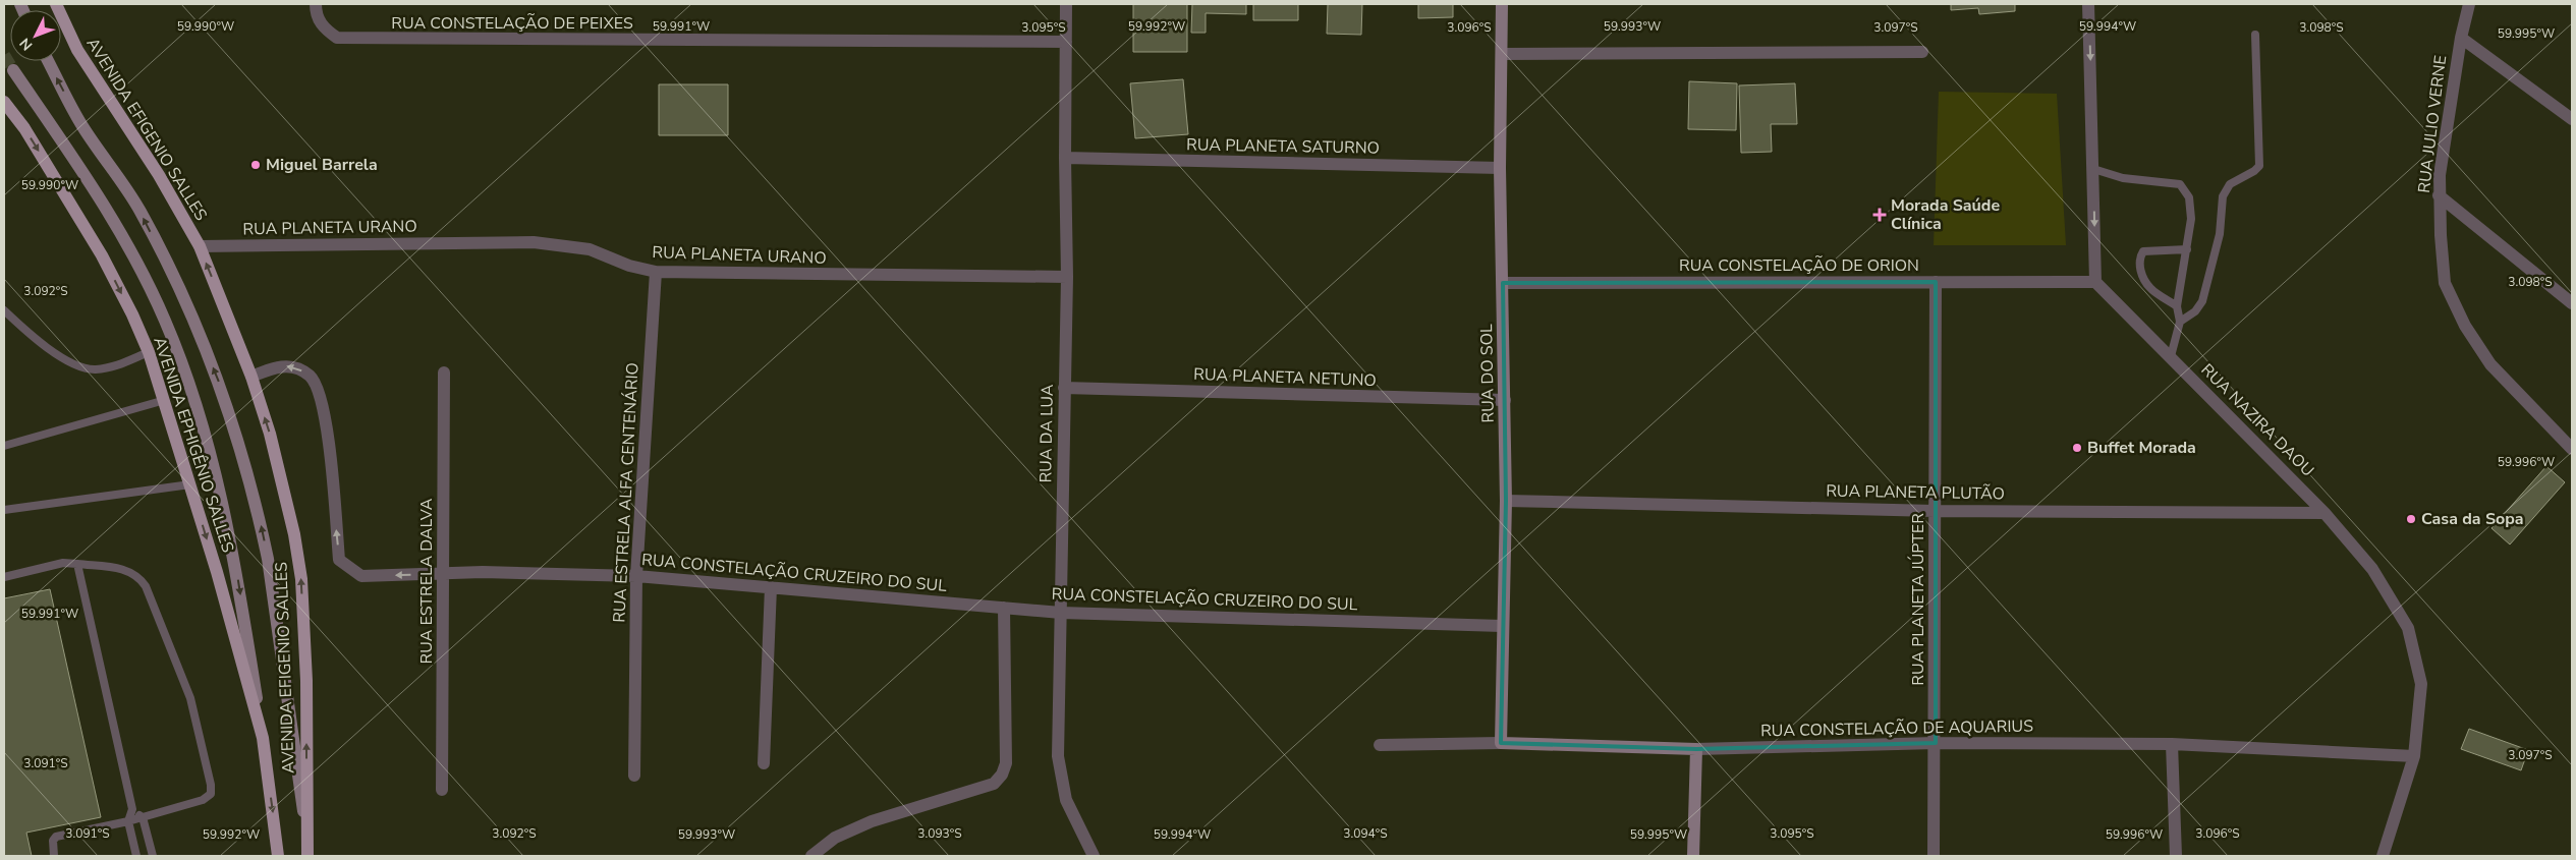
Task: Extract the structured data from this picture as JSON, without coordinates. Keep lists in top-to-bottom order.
{
  "streets": {
    "main road": [
      "AVENIDA EFIGENIO SALLES",
      "RUA DO SOL",
      "AVENIDA EPHIGÊNIO SALLES",
      "RUA CONSTELAÇÃO DE AQUARIUS"
    ],
    "street": [
      "RUA CONSTELAÇÃO DE PEIXES",
      "RUA JULIO VERNE",
      "RUA PLANETA SATURNO",
      "RUA PLANETA URANO",
      "RUA CONSTELAÇÃO DE ORION",
      "RUA PLANETA NETUNO",
      "RUA NAZIRA DAOU",
      "RUA DA LUA",
      "RUA ESTRELA ALFA CENTENÁRIO",
      "RUA PLANETA PLUTÃO",
      "RUA CONSTELAÇÃO CRUZEIRO DO SUL",
      "RUA ESTRELA DALVA",
      "RUA PLANETA JÚPTER"
    ]
  },
  "crossings": [
    ["RUA CONSTELAÇÃO DE PEIXES", "RUA DA LUA"],
    ["AVENIDA EFIGENIO SALLES", "RUA PLANETA URANO"],
    ["AVENIDA EFIGENIO SALLES", "RUA CONSTELAÇÃO CRUZEIRO DO SUL"],
    ["RUA PLANETA SATURNO", "RUA DO SOL"],
    ["RUA PLANETA SATURNO", "RUA DA LUA"],
    ["RUA PLANETA URANO", "RUA DA LUA"],
    ["RUA PLANETA URANO", "RUA ESTRELA ALFA CENTENÁRIO"],
    ["RUA CONSTELAÇÃO DE ORION", "RUA DO SOL"],
    ["RUA CONSTELAÇÃO DE ORION", "RUA NAZIRA DAOU"],
    ["RUA CONSTELAÇÃO DE ORION", "RUA PLANETA JÚPTER"],
    ["RUA DO SOL", "RUA PLANETA NETUNO"],
    ["RUA DO SOL", "RUA PLANETA PLUTÃO"],
    ["RUA DO SOL", "RUA CONSTELAÇÃO CRUZEIRO DO SUL"],
    ["RUA DO SOL", "RUA CONSTELAÇÃO DE AQUARIUS"],
    ["RUA PLANETA NETUNO", "RUA DA LUA"],
    ["RUA NAZIRA DAOU", "RUA PLANETA PLUTÃO"],
    ["RUA NAZIRA DAOU", "RUA CONSTELAÇÃO DE AQUARIUS"],
    ["RUA DA LUA", "RUA CONSTELAÇÃO CRUZEIRO DO SUL"],
    ["RUA ESTRELA ALFA CENTENÁRIO", "RUA CONSTELAÇÃO CRUZEIRO DO SUL"],
    ["RUA PLANETA PLUTÃO", "RUA PLANETA JÚPTER"],
    ["RUA CONSTELAÇÃO CRUZEIRO DO SUL", "RUA ESTRELA DALVA"],
    ["RUA PLANETA JÚPTER", "RUA CONSTELAÇÃO DE AQUARIUS"]
  ],
  "places": {
    "other": ["Miguel Barrela", "Buffet Morada", "Casa da Sopa"],
    "health": ["Morada Saúde Clínica"]
  },
  "north": "bottom left",
  "coordinates": [
    "59.990°W",
    "59.991°W",
    "59.992°W",
    "59.993°W",
    "59.994°W",
    "3.095°S",
    "3.096°S",
    "3.097°S",
    "3.098°S",
    "59.995°W",
    "3.092°S",
    "59.996°W",
    "3.091°S",
    "3.093°S",
    "3.094°S"
  ]
}
